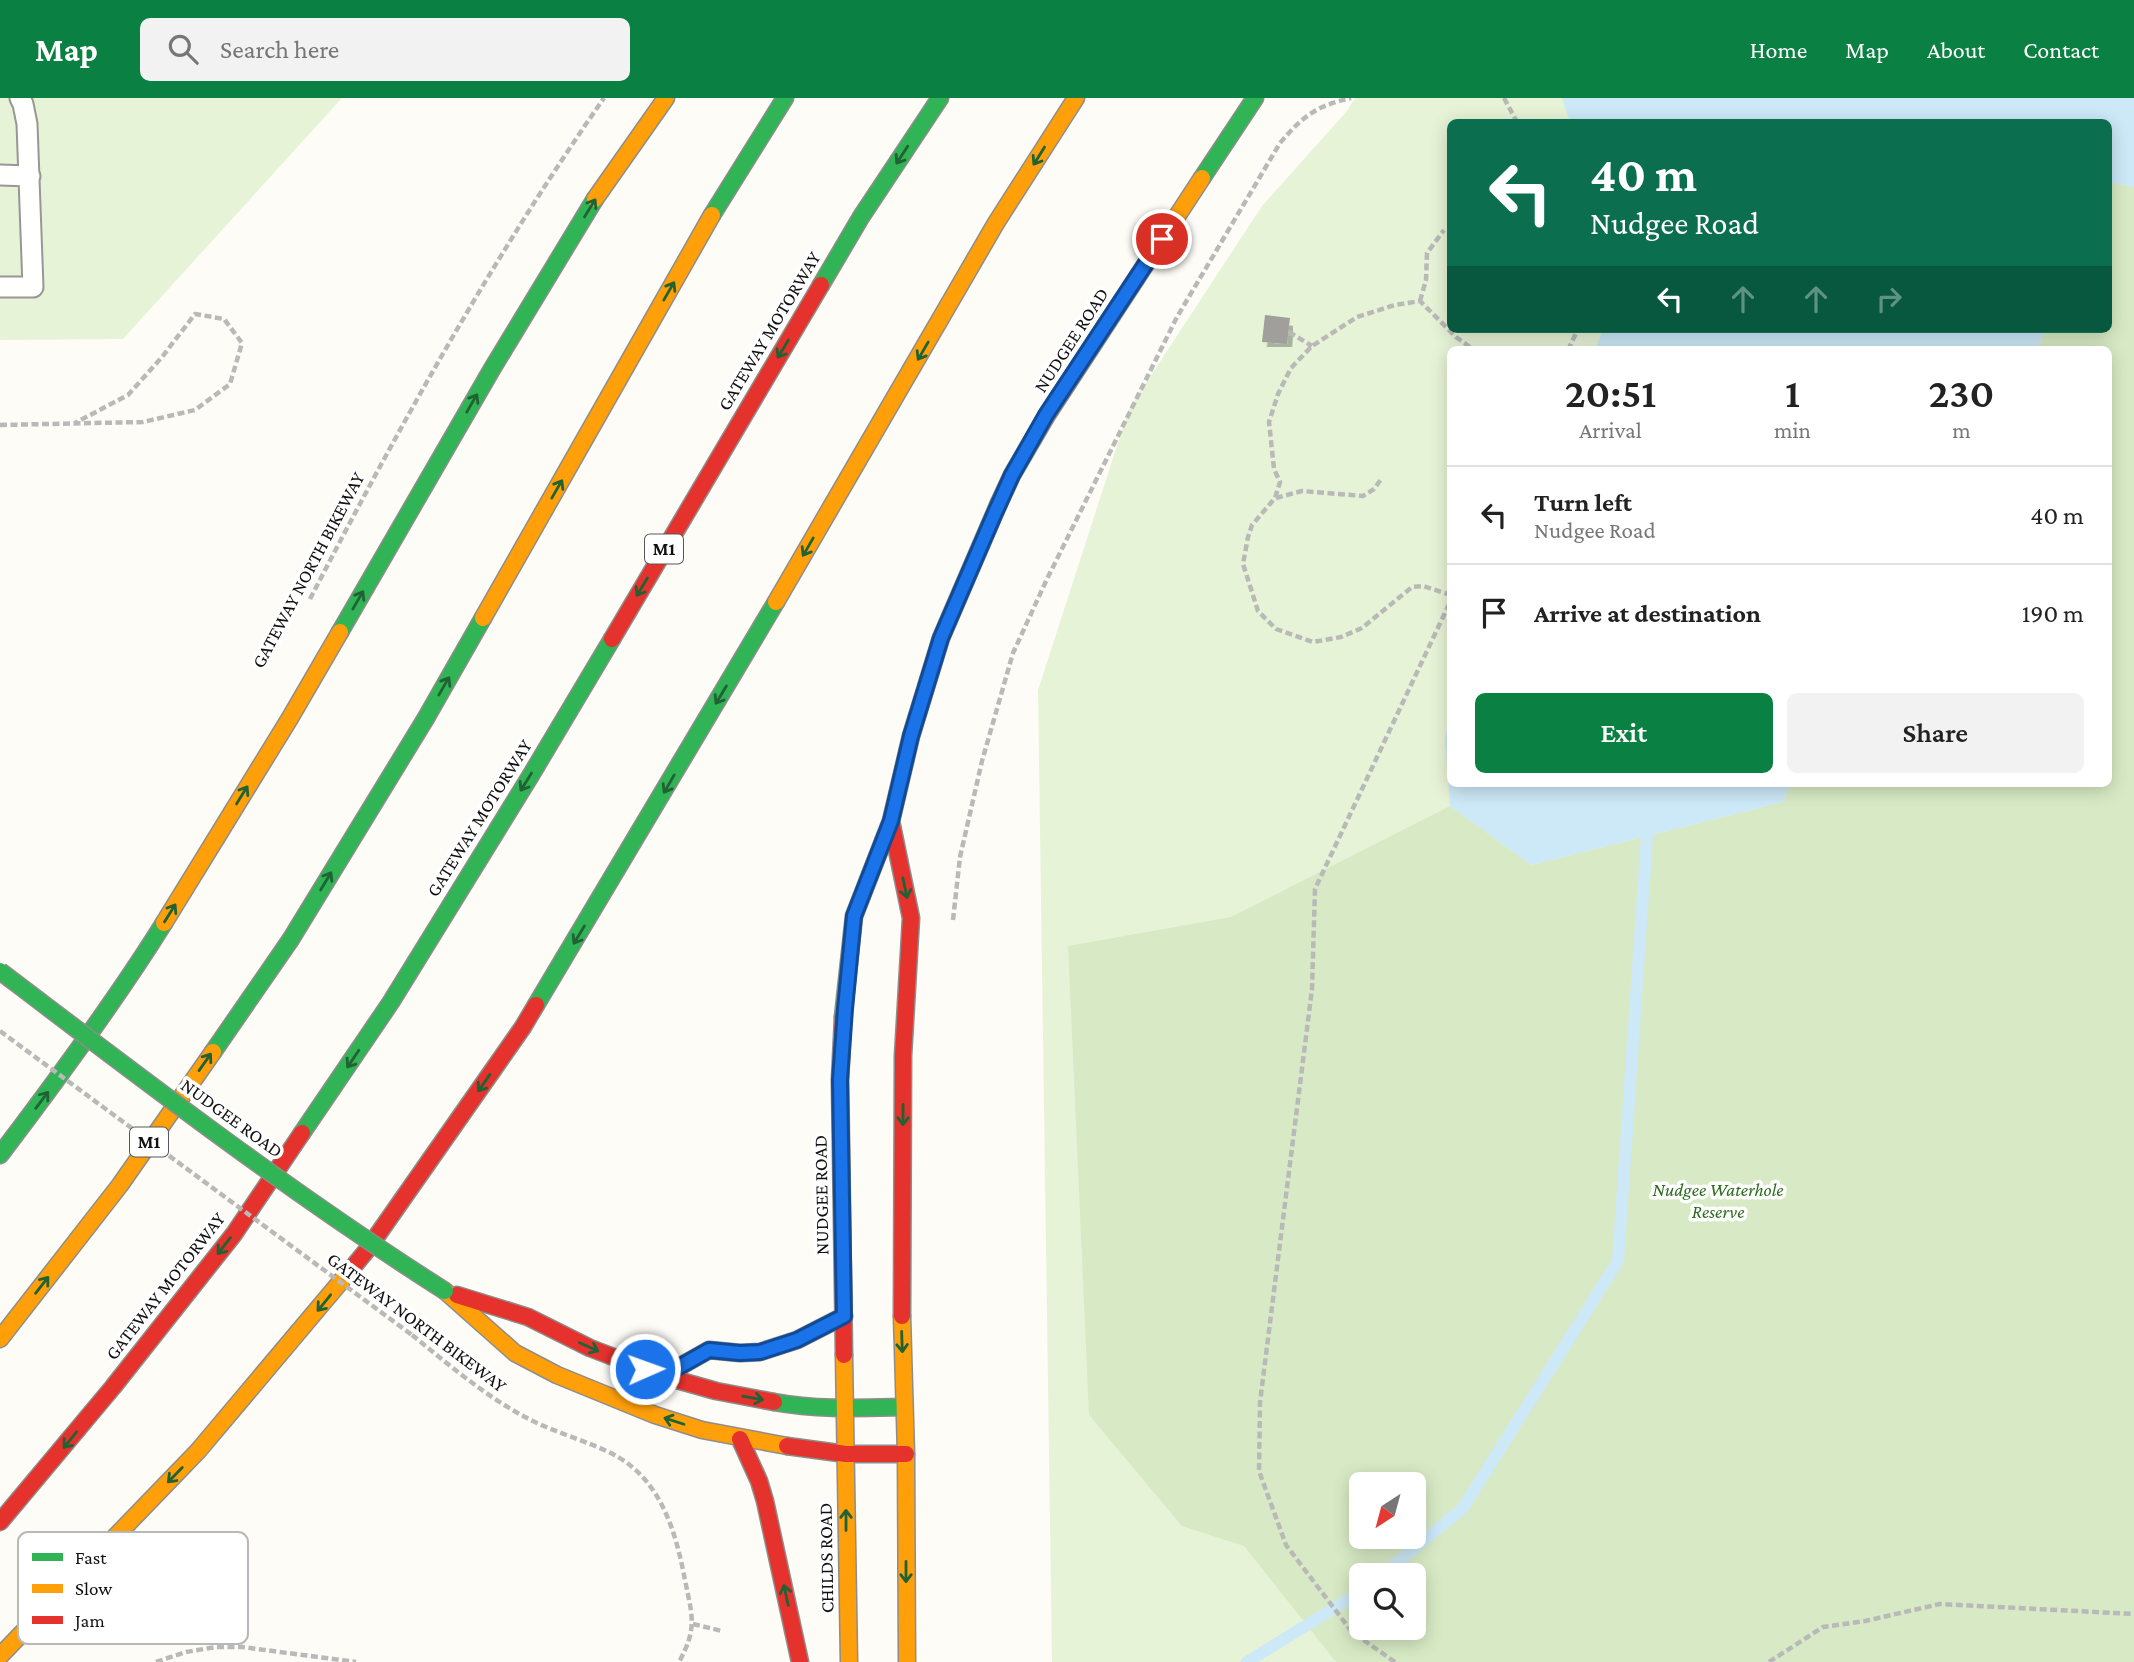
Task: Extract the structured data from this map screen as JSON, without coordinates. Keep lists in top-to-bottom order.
{
  "streets": {
    "main road": [
      "GATEWAY MOTORWAY",
      "NUDGEE ROAD",
      "M1",
      "CHILDS ROAD"
    ],
    "path": ["GATEWAY NORTH BIKEWAY"]
  },
  "crossings": [
    ["NUDGEE ROAD", "CHILDS ROAD"]
  ],
  "parks": ["Nudgee Waterhole Reserve"],
  "legend": ["Fast", "Slow", "Jam"],
  "north": "bottom left",
  "page": {
    "header": "Map",
    "search": "Search here",
    "nav": [
      "Home",
      "Map",
      "About",
      "Contact"
    ],
    "turn": ["40 m", "Nudgee Road"],
    "eta": [
      "20:51",
      "Arrival",
      "1",
      "min",
      "230",
      "m"
    ],
    "list": [
      {
        "name": "Turn left",
        "note": "Nudgee Road",
        "value": "40 m"
      },
      {
        "name": "Arrive at destination",
        "value": "190 m"
      }
    ],
    "buttons": ["Exit", "Share"]
  }
}
